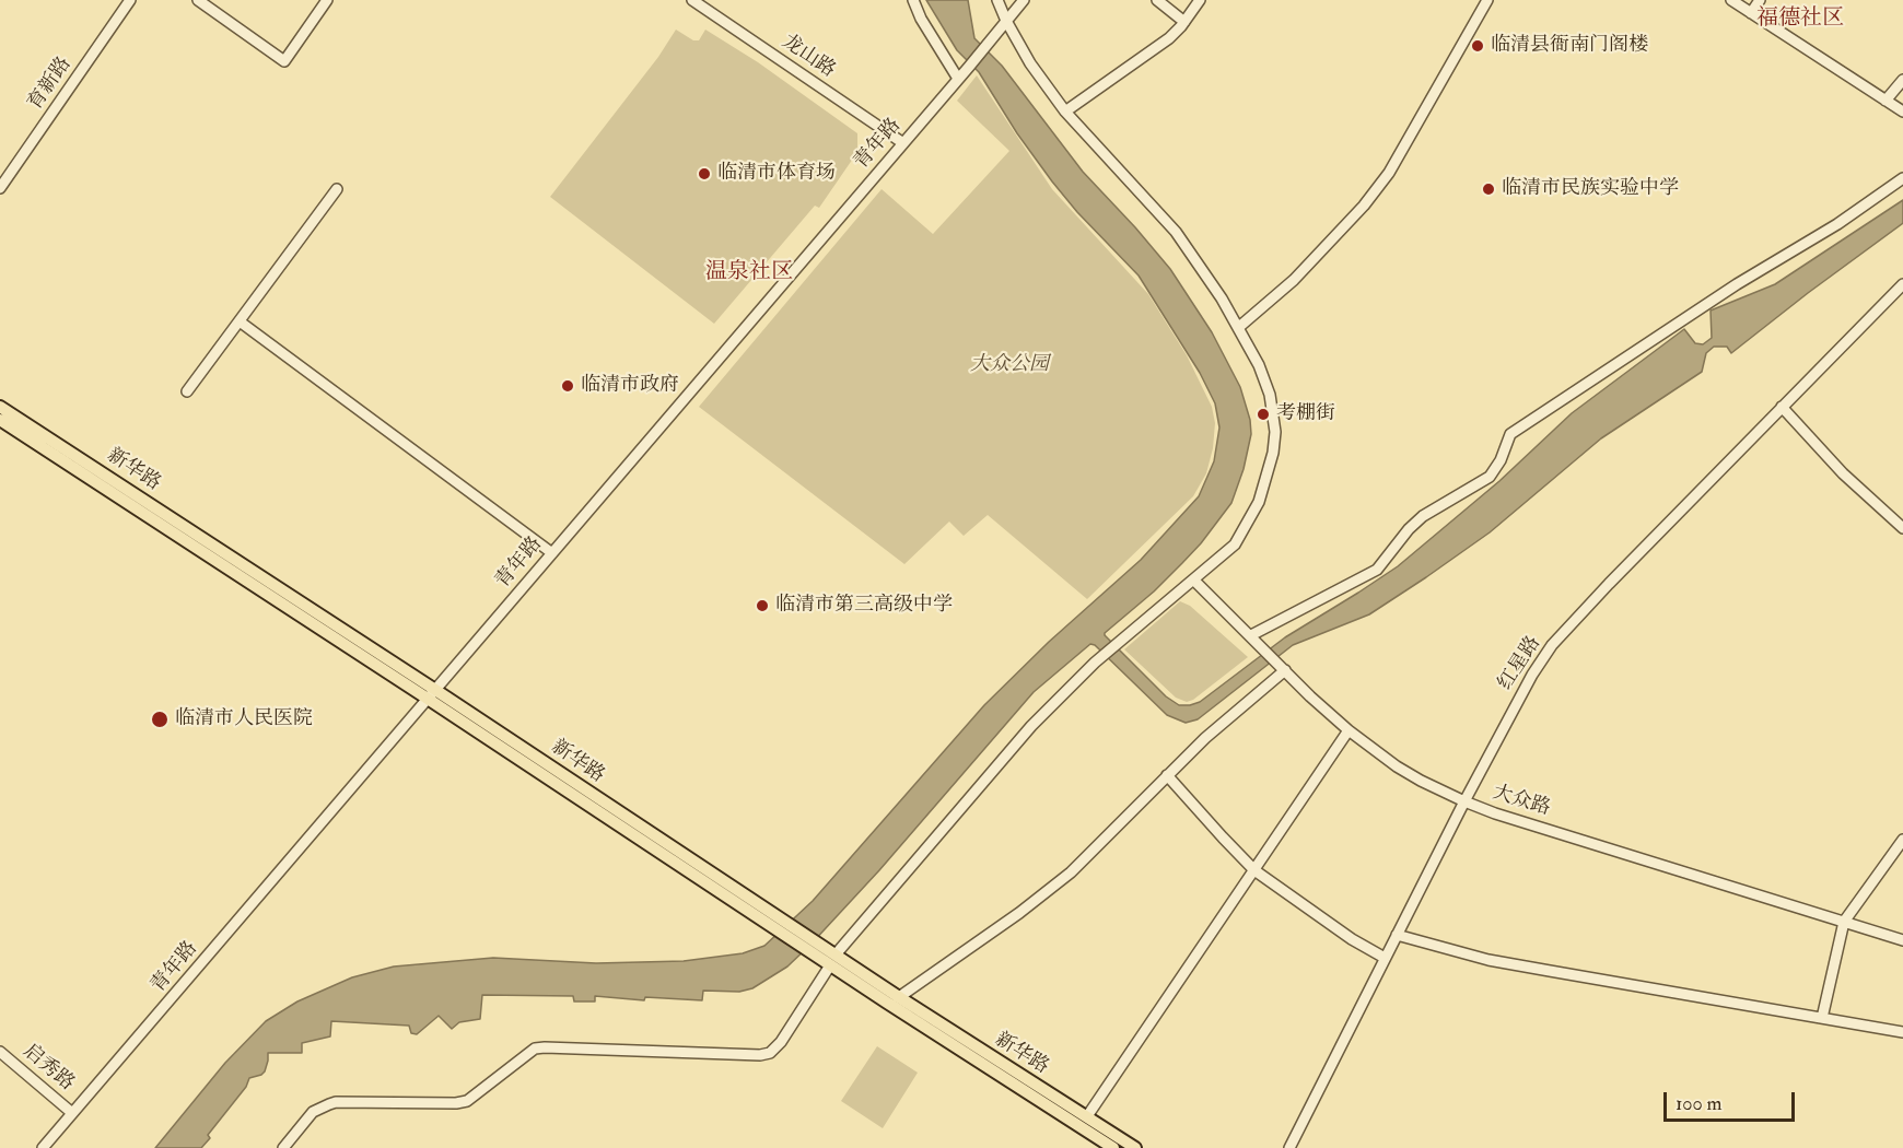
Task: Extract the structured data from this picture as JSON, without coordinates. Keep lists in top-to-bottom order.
{
  "streets": {
    "main road": ["新华路"],
    "street": [
      "龙山路",
      "育新路",
      "青年路",
      "红星路",
      "大众路",
      "启秀路"
    ]
  },
  "crossings": [
    ["龙山路", "青年路"],
    ["青年路", "新华路"],
    ["青年路", "启秀路"],
    ["红星路", "大众路"]
  ],
  "districts": ["福德社区", "温泉社区"],
  "parks": ["大众公园"],
  "places": [
    "临清县衙南门阁楼",
    "临清市体育场",
    "临清市民族实验中学",
    "临清市政府",
    "考棚街",
    "临清市第三高级中学",
    "临清市人民医院"
  ],
  "scale_bar": "100 m"
}
